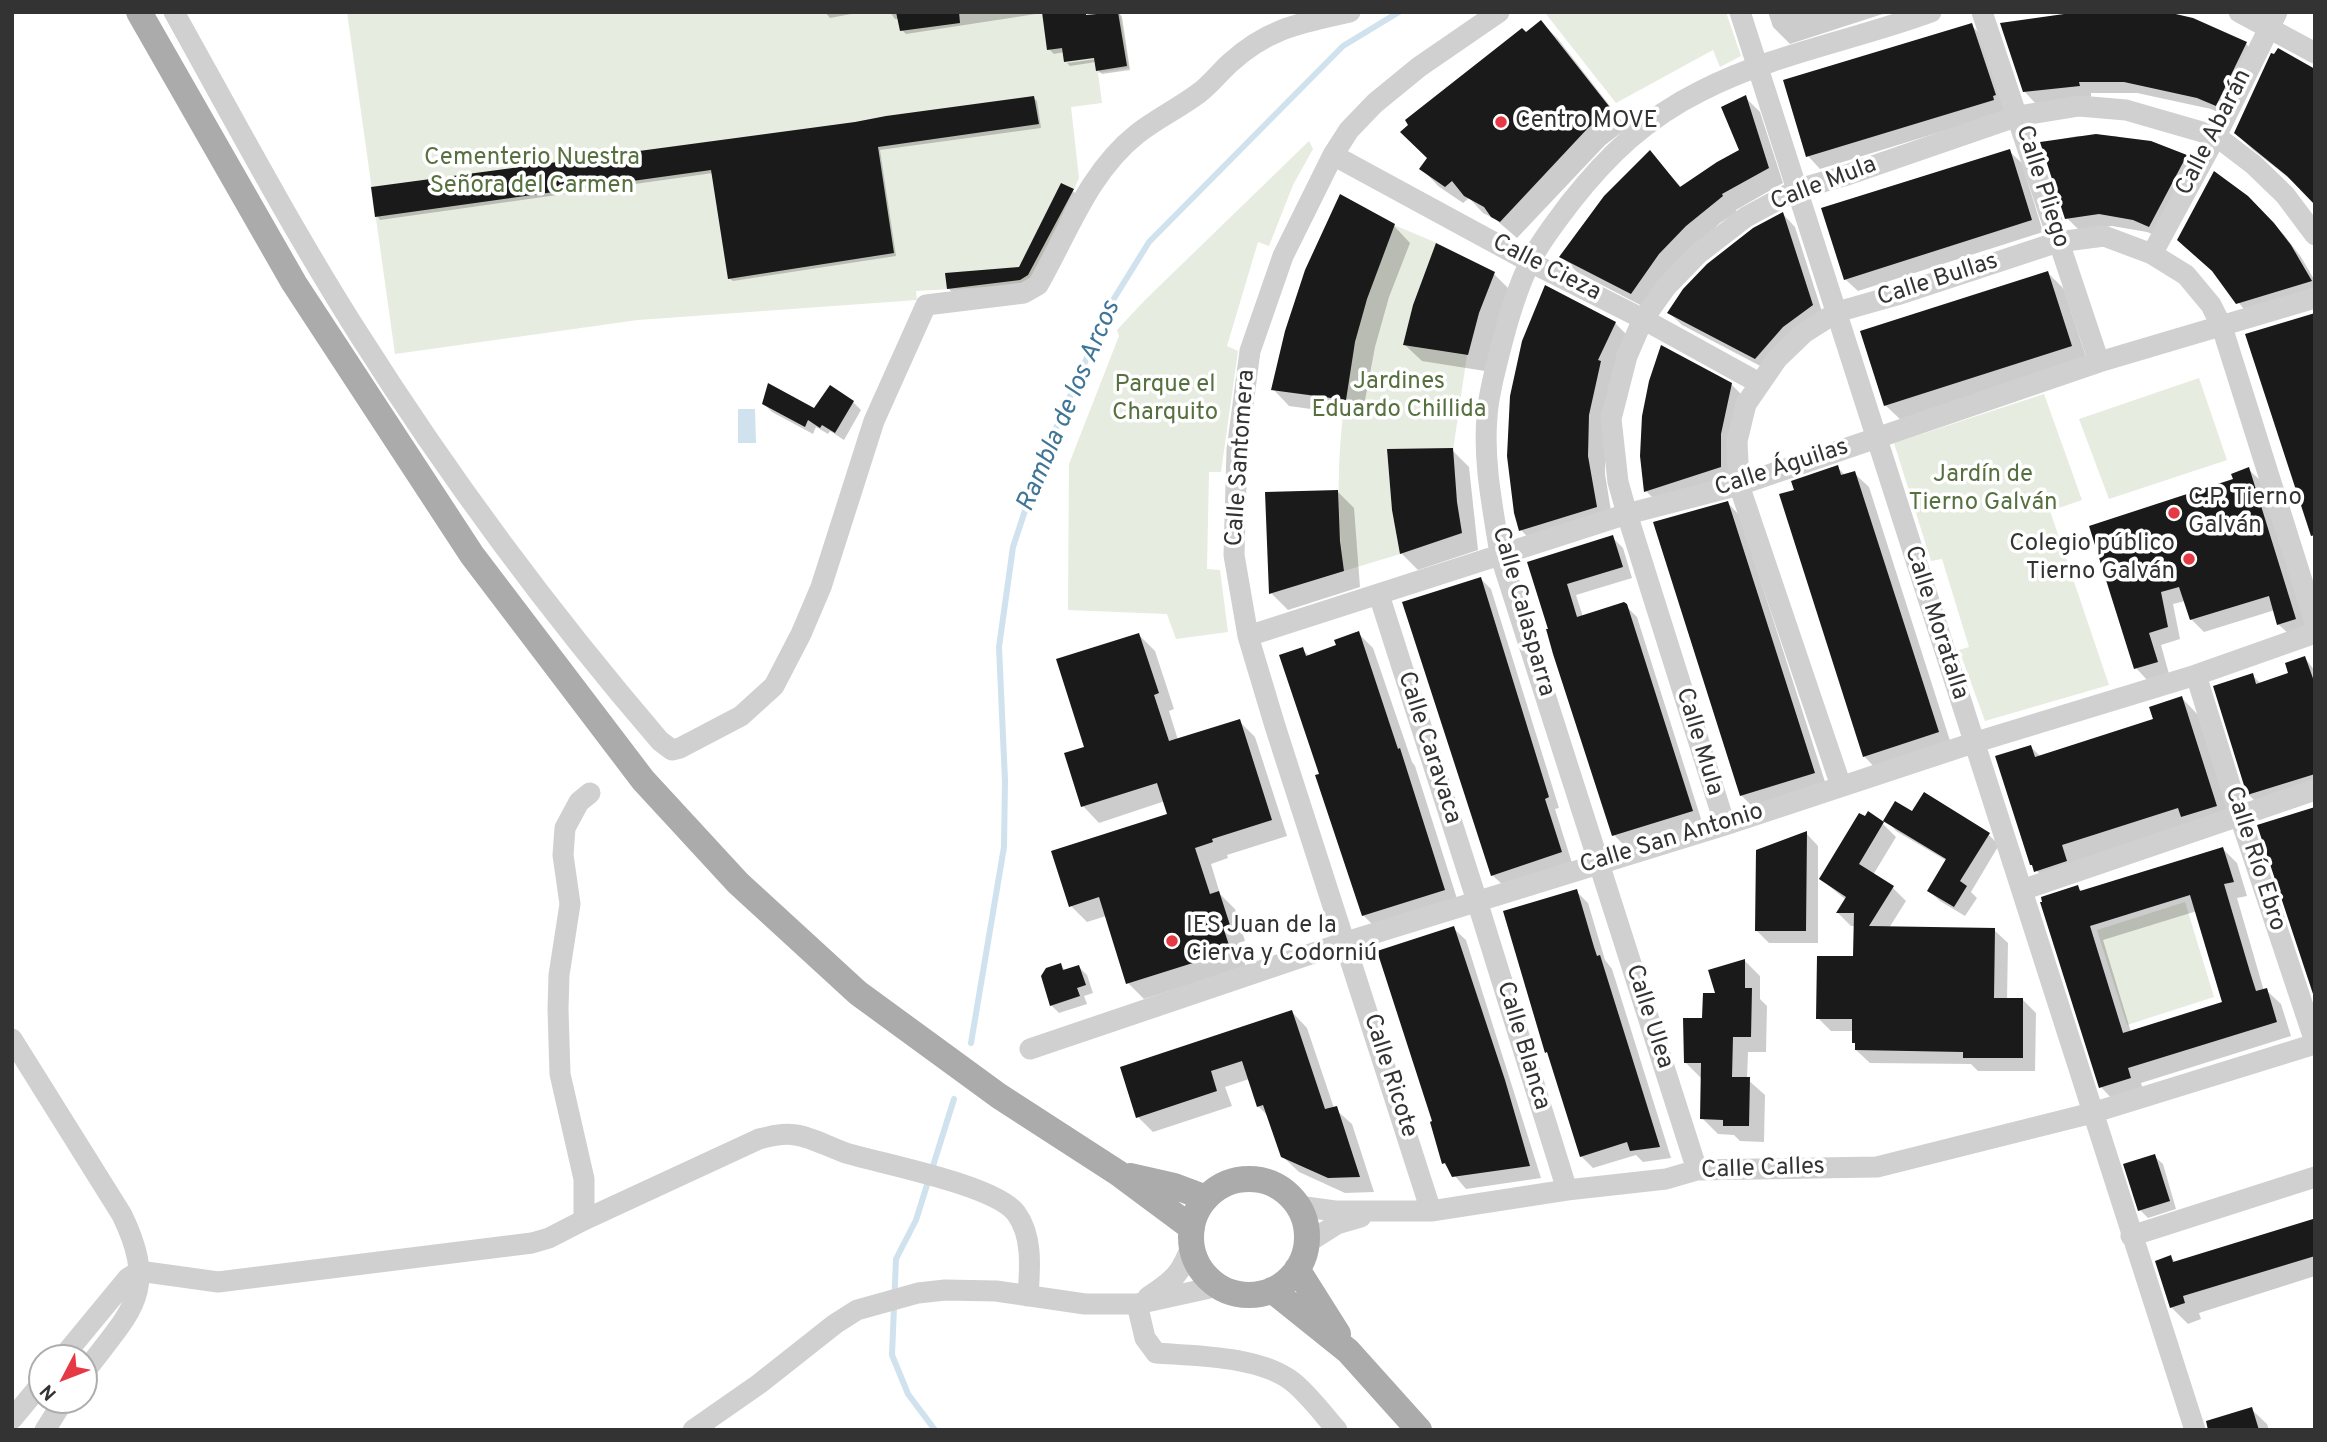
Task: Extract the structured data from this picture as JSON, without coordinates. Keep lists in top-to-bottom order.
{
  "streets": {
    "street": [
      "Calle Abarán",
      "Calle Mula",
      "Calle Pliego",
      "Calle Cieza",
      "Calle Bullas",
      "Calle Santomera",
      "Calle Águilas",
      "Calle Calasparra",
      "Calle Moratalla",
      "Calle Caravaca",
      "Calle San Antonio",
      "Calle Río Ebro",
      "Calle Ulea",
      "Calle Blanca",
      "Calle Ricote",
      "Calle Calles"
    ]
  },
  "crossings": [
    ["Calle Abarán", "Calle Mula"],
    ["Calle Abarán", "Calle Bullas"],
    ["Calle Mula", "Calle Pliego"],
    ["Calle Mula", "Calle Cieza"],
    ["Calle Mula", "Calle Águilas"],
    ["Calle Mula", "Calle Moratalla"],
    ["Calle Mula", "Calle San Antonio"],
    ["Calle Pliego", "Calle Bullas"],
    ["Calle Pliego", "Calle Águilas"],
    ["Calle Cieza", "Calle Bullas"],
    ["Calle Cieza", "Calle Santomera"],
    ["Calle Cieza", "Calle Calasparra"],
    ["Calle Bullas", "Calle Águilas"],
    ["Calle Bullas", "Calle Moratalla"],
    ["Calle Bullas", "Calle San Antonio"],
    ["Calle Santomera", "Calle Águilas"],
    ["Calle Santomera", "Calle San Antonio"],
    ["Calle Santomera", "Calle Ricote"],
    ["Calle Águilas", "Calle Calasparra"],
    ["Calle Águilas", "Calle Moratalla"],
    ["Calle Águilas", "Calle Caravaca"],
    ["Calle Calasparra", "Calle Moratalla"],
    ["Calle Calasparra", "Calle San Antonio"],
    ["Calle Calasparra", "Calle Ulea"],
    ["Calle Moratalla", "Calle San Antonio"],
    ["Calle Moratalla", "Calle Calles"],
    ["Calle Caravaca", "Calle San Antonio"],
    ["Calle Caravaca", "Calle Blanca"],
    ["Calle San Antonio", "Calle Río Ebro"],
    ["Calle San Antonio", "Calle Ulea"],
    ["Calle San Antonio", "Calle Blanca"],
    ["Calle San Antonio", "Calle Ricote"],
    ["Calle Río Ebro", "Calle Calles"],
    ["Calle Ulea", "Calle Calles"],
    ["Calle Blanca", "Calle Calles"],
    ["Calle Ricote", "Calle Calles"]
  ],
  "water": ["Rambla de los Arcos"],
  "parks": [
    "Cementerio Nuestra Señora del Carmen",
    "Jardines Eduardo Chillida",
    "Parque el Charquito",
    "Jardín de Tierno Galván"
  ],
  "places": [
    "Centro MOVE",
    "C.P. Tierno Galván",
    "Colegio público Tierno Galván",
    "IES Juan de la Cierva y Codorniú"
  ],
  "north": "bottom left"
}
